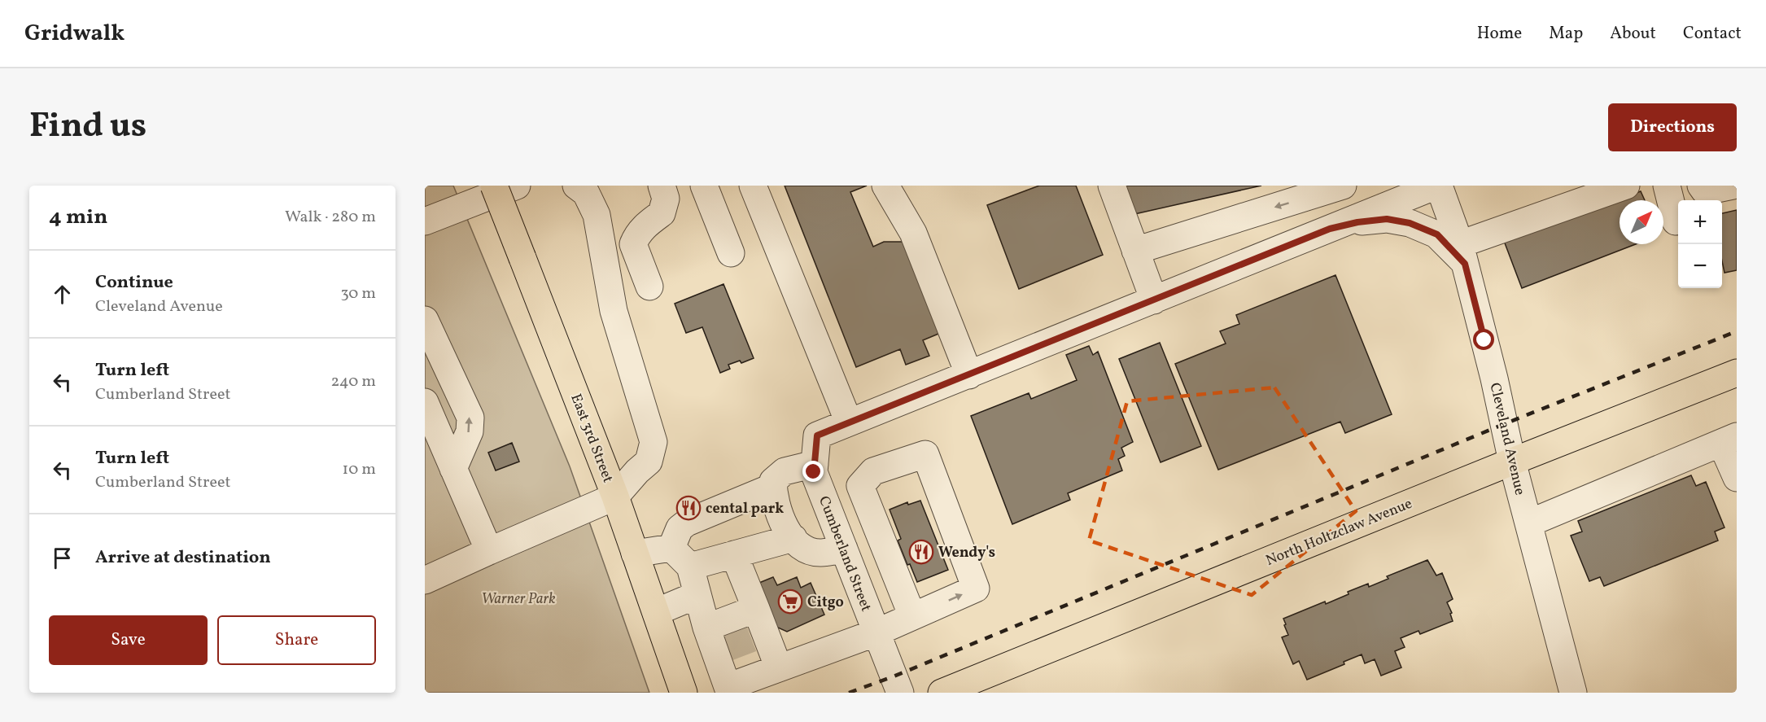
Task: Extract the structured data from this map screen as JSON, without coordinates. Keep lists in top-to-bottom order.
{
  "streets": {
    "main road": ["East 3rd Street", "North Holtzclaw Avenue"],
    "street": ["Cleveland Avenue", "Cumberland Street"]
  },
  "crossings": [
    ["Cleveland Avenue", "North Holtzclaw Avenue"],
    ["Cleveland Avenue", "Cumberland Street"]
  ],
  "parks": ["Warner Park"],
  "places": {
    "restaurant": ["cental park", "Wendy's"],
    "supermarket": ["Citgo"]
  },
  "north": "top right",
  "page": {
    "header": "Gridwalk",
    "nav": [
      "Home",
      "Map",
      "About",
      "Contact"
    ],
    "title": "Find us",
    "buttons": [
      "Directions",
      ["Save", "Share"]
    ],
    "heading": ["4 min", "Walk · 280 m"],
    "map_buttons": ["+", "−"],
    "list": [
      ["Continue", "Cleveland Avenue", "30 m"],
      ["Turn left", "Cumberland Street", "240 m"],
      ["Turn left", "Cumberland Street", "10 m"],
      "Arrive at destination"
    ]
  }
}
